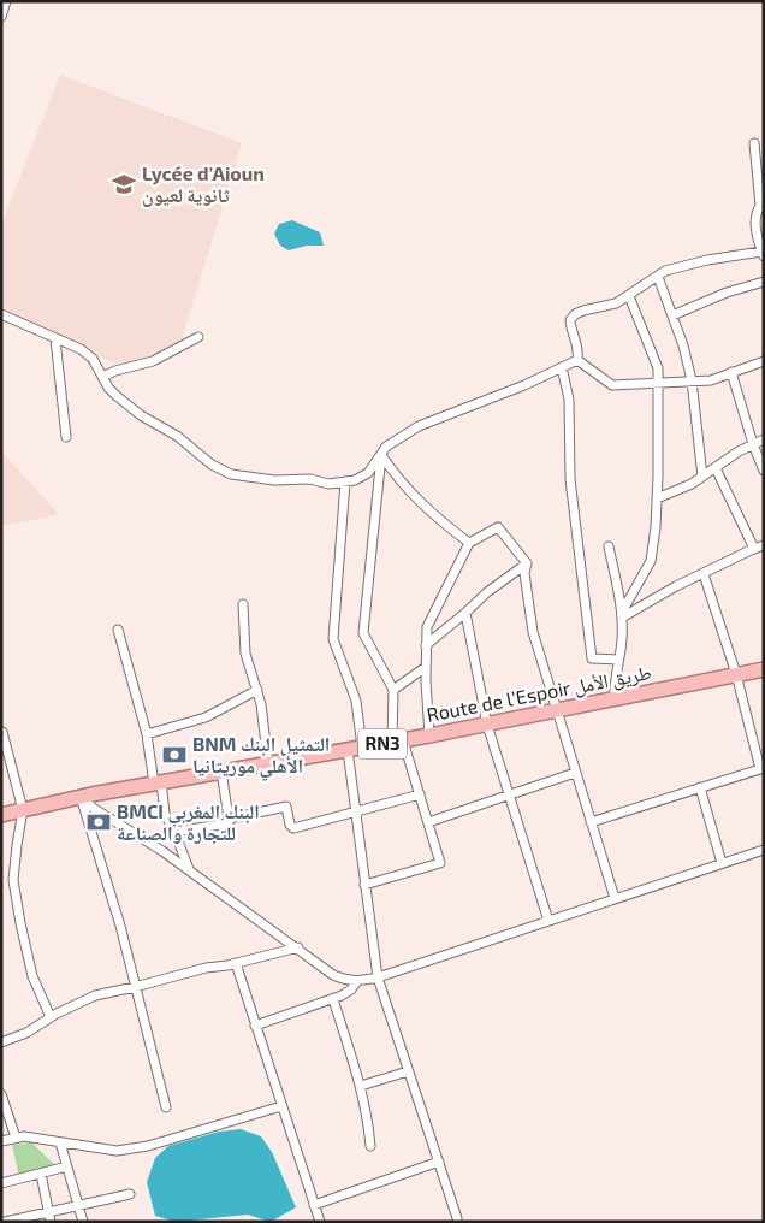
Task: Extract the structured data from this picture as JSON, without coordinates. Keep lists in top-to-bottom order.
{
  "streets": {
    "highway": ["Route de l’Espoir طريق الأمل", "RN3"]
  },
  "places": {
    "school or university": ["Lycée d'Aioun ثانوية لعيون"],
    "bank": ["BNM التمثيل البنك الأهلي موريتانيا", "BMCI البنك المغربي للتجارة والصناعة"]
  }
}
